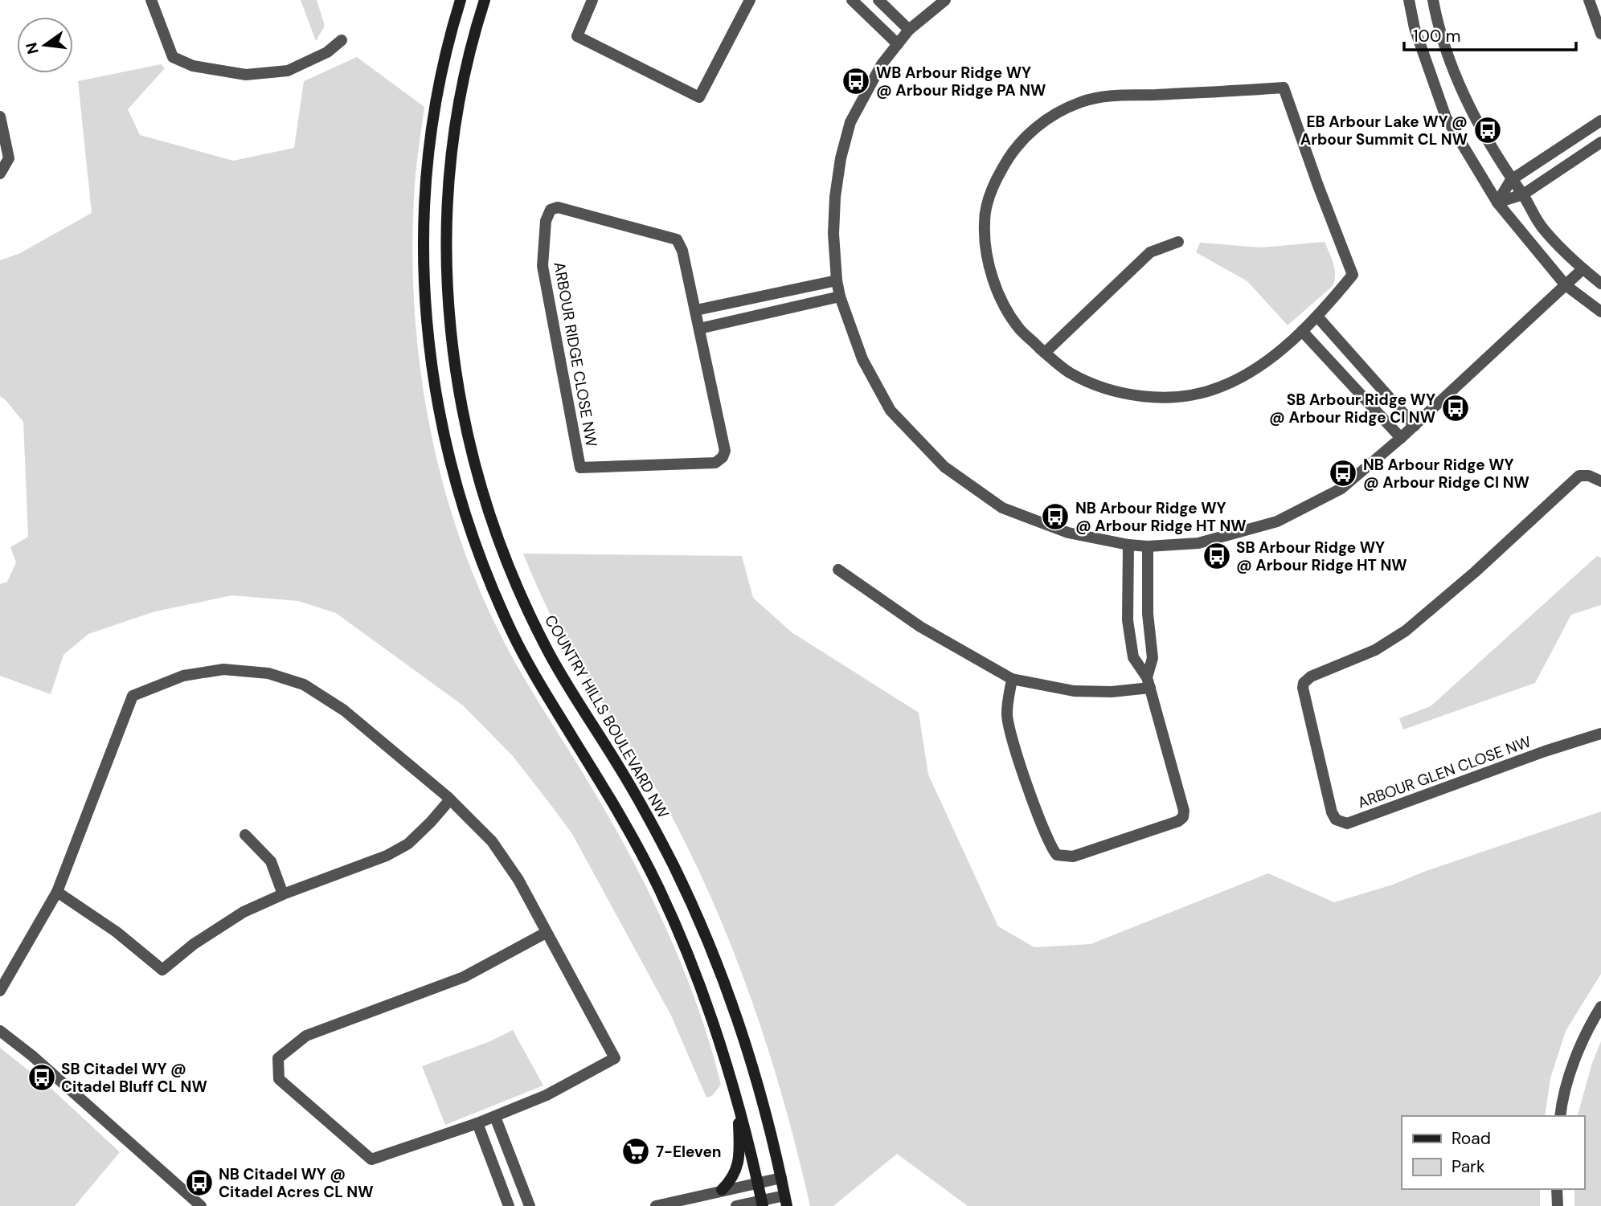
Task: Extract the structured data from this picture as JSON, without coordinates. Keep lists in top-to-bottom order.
{
  "streets": {
    "main road": ["COUNTRY HILLS BOULEVARD NW"],
    "street": ["ARBOUR RIDGE CLOSE NW", "ARBOUR GLEN CLOSE NW"]
  },
  "places": {
    "bus stop": [
      "WB Arbour Ridge WY @ Arbour Ridge PA NW",
      "EB Arbour Lake WY @ Arbour Summit CL NW",
      "SB Arbour Ridge WY @ Arbour Ridge CI NW",
      "NB Arbour Ridge WY @ Arbour Ridge CI NW",
      "NB Arbour Ridge WY @ Arbour Ridge HT NW",
      "SB Arbour Ridge WY @ Arbour Ridge HT NW",
      "SB Citadel WY @ Citadel Bluff CL NW",
      "NB Citadel WY @ Citadel Acres CL NW"
    ],
    "supermarket": ["7-Eleven"]
  },
  "legend": ["Road", "Park"],
  "scale_bar": "100 m",
  "north": "left"
}
